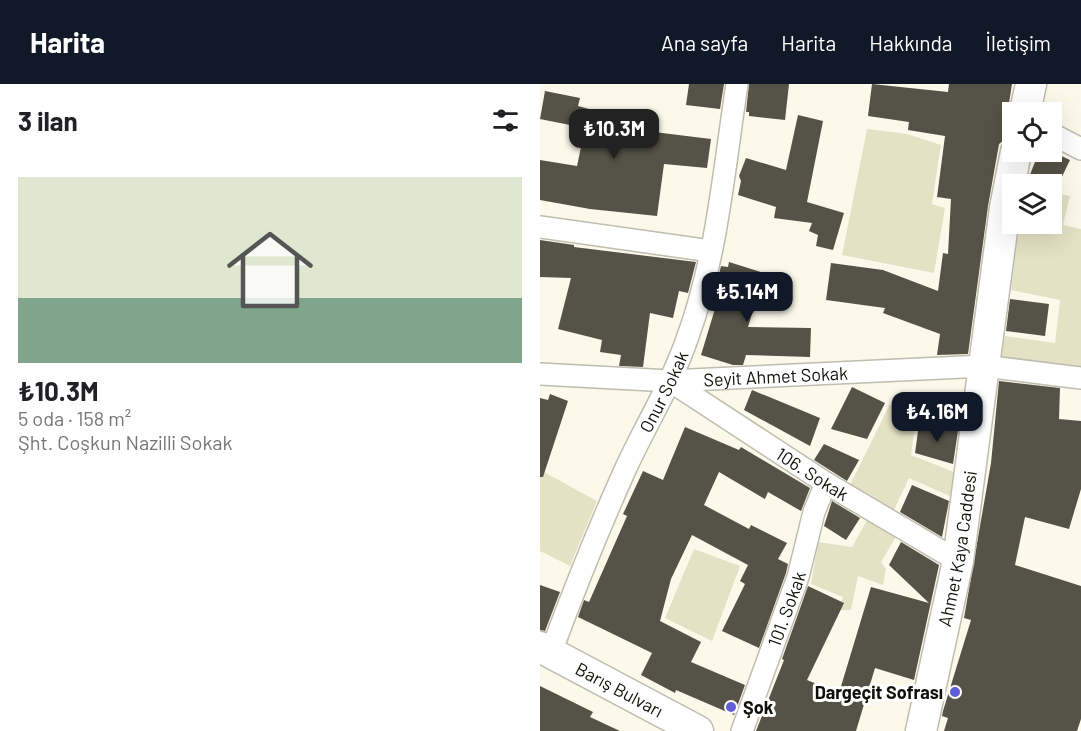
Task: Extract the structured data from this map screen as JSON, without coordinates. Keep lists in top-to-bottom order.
{
  "streets": {
    "street": [
      "Seyit Ahmet Sokak",
      "Onur Sokak",
      "106. Sokak",
      "Ahmet Kaya Caddesi",
      "101. Sokak",
      "Barış Bulvarı"
    ]
  },
  "crossings": [
    ["Seyit Ahmet Sokak", "Onur Sokak"],
    ["Seyit Ahmet Sokak", "106. Sokak"],
    ["Seyit Ahmet Sokak", "Ahmet Kaya Caddesi"],
    ["Onur Sokak", "106. Sokak"],
    ["Onur Sokak", "Barış Bulvarı"],
    ["106. Sokak", "Ahmet Kaya Caddesi"],
    ["106. Sokak", "101. Sokak"]
  ],
  "places": ["Dargeçit Sofrası", "Şok"],
  "page": {
    "header": "Harita",
    "nav": [
      "Ana sayfa",
      "Harita",
      "Hakkında",
      "İletişim"
    ],
    "heading": "3 ilan",
    "price": ["₺10.3M", "₺5.14M", "₺4.16M"],
    "list": [
      {
        "name": "₺10.3M",
        "note": "5 oda · 158 m² · Şht. Coşkun Nazilli Sokak"
      }
    ]
  }
}
